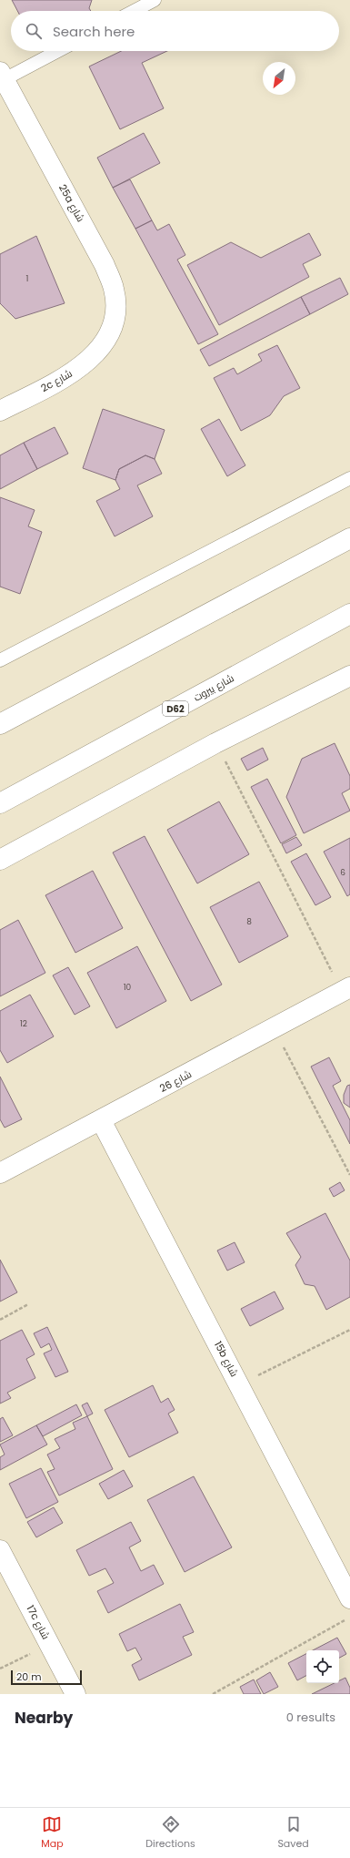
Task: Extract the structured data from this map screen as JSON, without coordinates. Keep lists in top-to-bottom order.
{
  "streets": {
    "street": [
      "25a شارع",
      "2c شارع",
      "شارع بيروت",
      "D62",
      "شارع 26",
      "15b شارع",
      "17c شارع"
    ]
  },
  "crossings": [
    ["25a شارع", "2c شارع"],
    ["شارع 26", "15b شارع"]
  ],
  "house_numbers": [
    "1",
    "6",
    "8",
    "10",
    "12"
  ],
  "scale_bar": "20 m",
  "north": "bottom left",
  "page": {
    "search": "Search here",
    "scale": "20 m",
    "heading": ["Nearby", "0 results"],
    "nav": ["Map", "Directions", "Saved"]
  }
}
